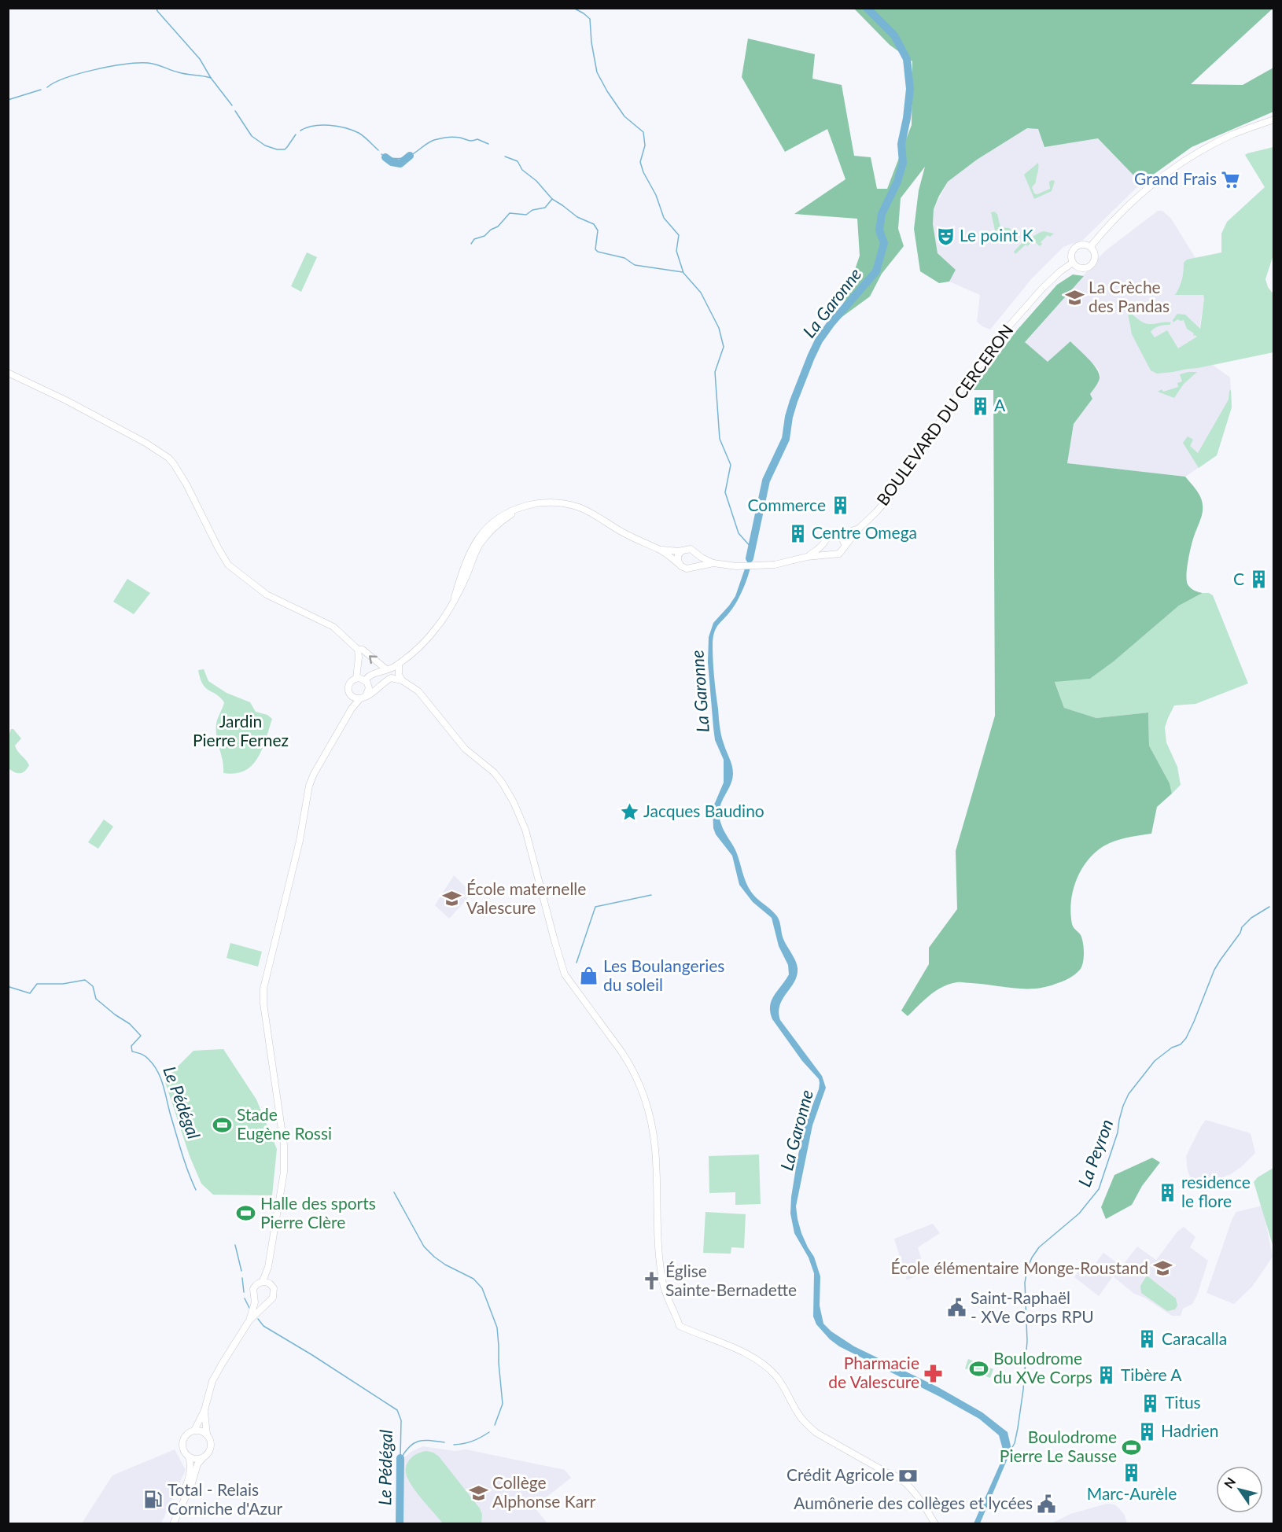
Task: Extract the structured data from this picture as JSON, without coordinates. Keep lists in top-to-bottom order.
{
  "streets": {
    "main road": ["BOULEVARD DU CERCERON"]
  },
  "water": ["La Garonne", "Le Pédégal", "La Peyron"],
  "parks": ["Jardin Pierre Fernez"],
  "places": {
    "supermarket": ["Grand Frais"],
    "theatre": ["Le point K"],
    "school or university": [
      "La Crèche des Pandas",
      "École maternelle Valescure",
      "École élémentaire Monge-Roustand",
      "Collège Alphonse Karr"
    ],
    "building": [
      "A",
      "Commerce",
      "Centre Omega",
      "C",
      "residence le flore",
      "Caracalla",
      "Tibère A",
      "Titus",
      "Hadrien",
      "Marc-Aurèle"
    ],
    "place": ["Jacques Baudino"],
    "shop": ["Les Boulangeries du soleil"],
    "sports": [
      "Stade Eugène Rossi",
      "Halle des sports Pierre Clère",
      "Boulodrome du XVe Corps",
      "Boulodrome Pierre Le Sausse"
    ],
    "church": ["Église Sainte-Bernadette"],
    "public building": ["Saint-Raphaël - XVe Corps RPU", "Aumônerie des collèges et lycées"],
    "pharmacy": ["Pharmacie de Valescure"],
    "bank": ["Crédit Agricole"],
    "fuel station": ["Total - Relais Corniche d'Azur"]
  },
  "north": "top left"
}
